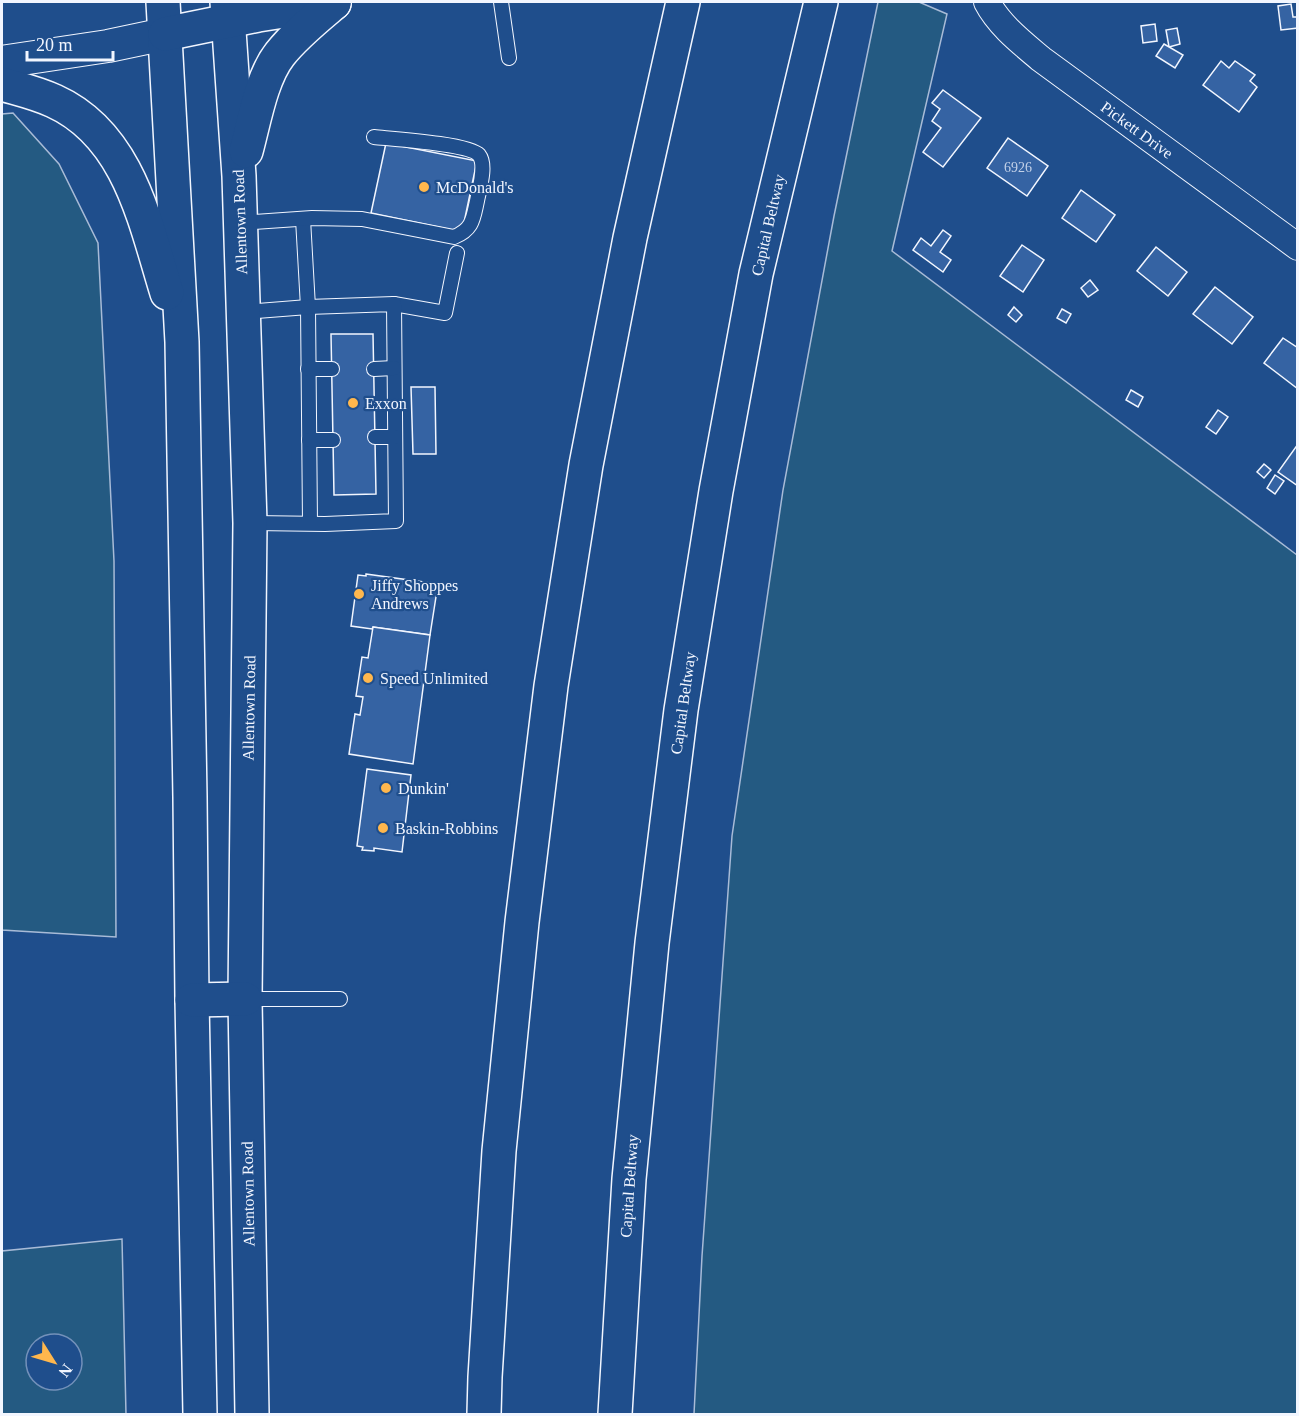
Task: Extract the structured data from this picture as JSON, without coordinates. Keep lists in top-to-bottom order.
{
  "streets": {
    "main road": ["Allentown Road", "Capital Beltway"],
    "street": ["Pickett Drive"]
  },
  "places": [
    "McDonald's",
    "Exxon",
    "Jiffy Shoppes Andrews",
    "Speed Unlimited",
    "Dunkin'",
    "Baskin-Robbins"
  ],
  "house_numbers": ["6926"],
  "scale_bar": "20 m",
  "north": "bottom right"
}
